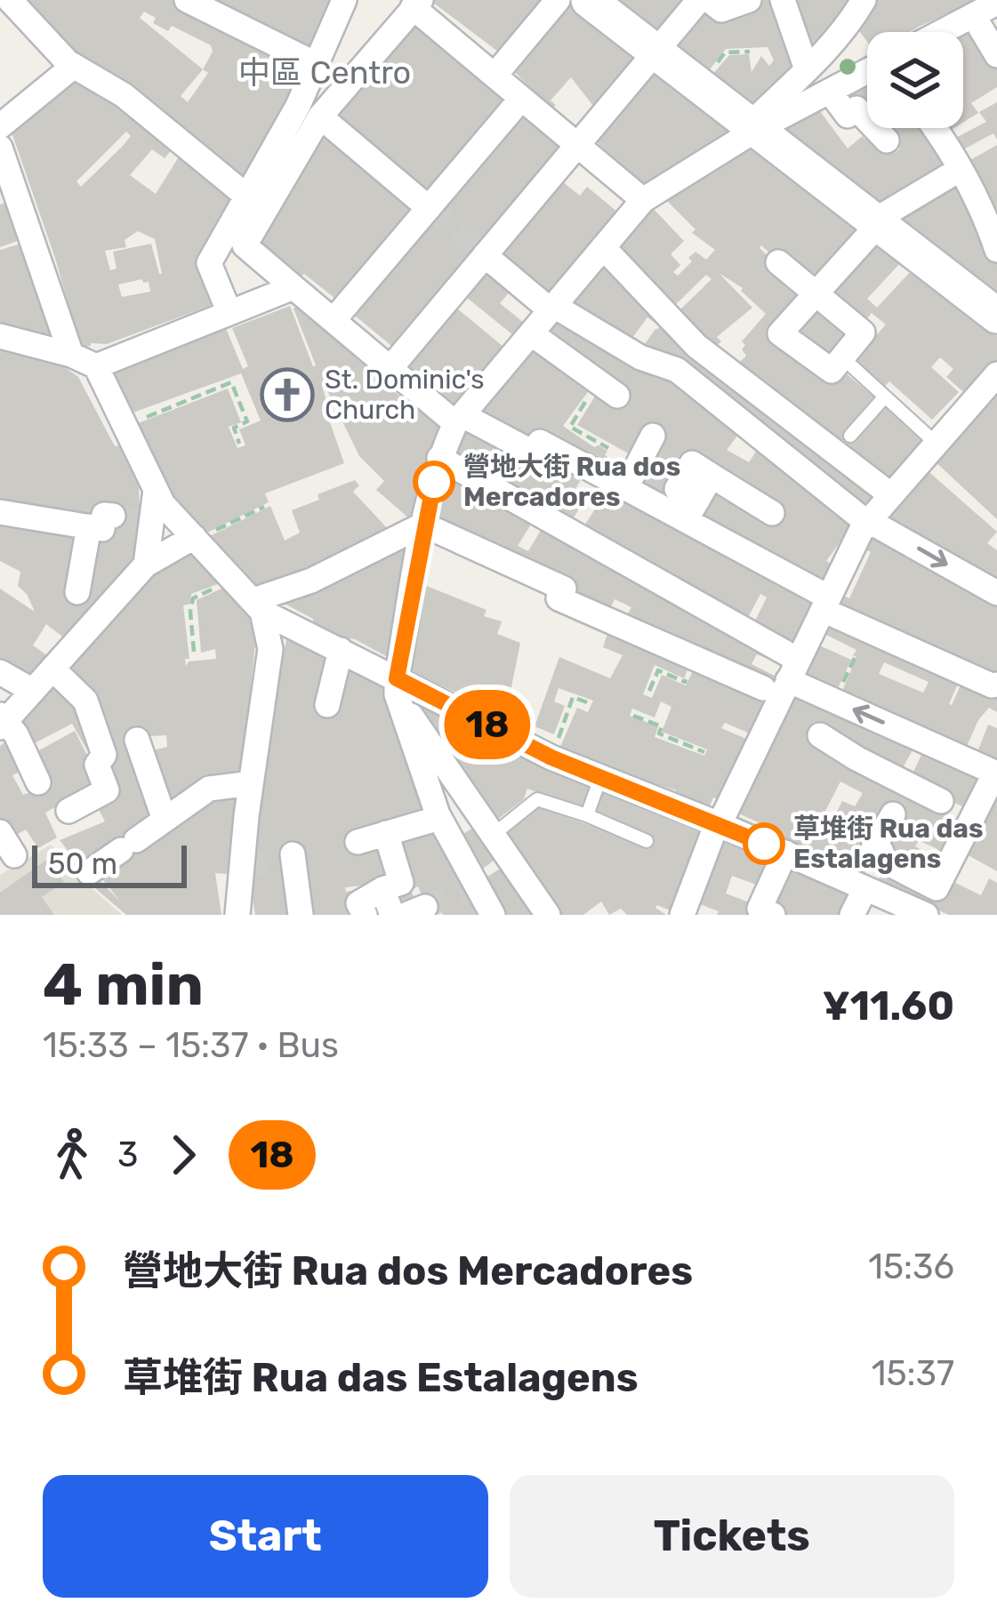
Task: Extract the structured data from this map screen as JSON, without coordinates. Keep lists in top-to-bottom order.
{
  "districts": ["中區 Centro"],
  "places": {
    "church": ["St. Dominic's Church"],
    "other": ["營地大街 Rua dos Mercadores", "草堆街 Rua das Estalagens"]
  },
  "lines": ["bus line 18"],
  "scale_bar": "50 m",
  "page": {
    "on_map": "18",
    "scale": "50 m",
    "heading": ["4 min", "15:33 – 15:37 · Bus", "¥11.60"],
    "legs": ["3", "18"],
    "list": [
      {
        "name": "營地大街 Rua dos Mercadores",
        "value": "15:36"
      },
      {
        "name": "草堆街 Rua das Estalagens",
        "value": "15:37"
      }
    ],
    "buttons": ["Start", "Tickets"]
  }
}
